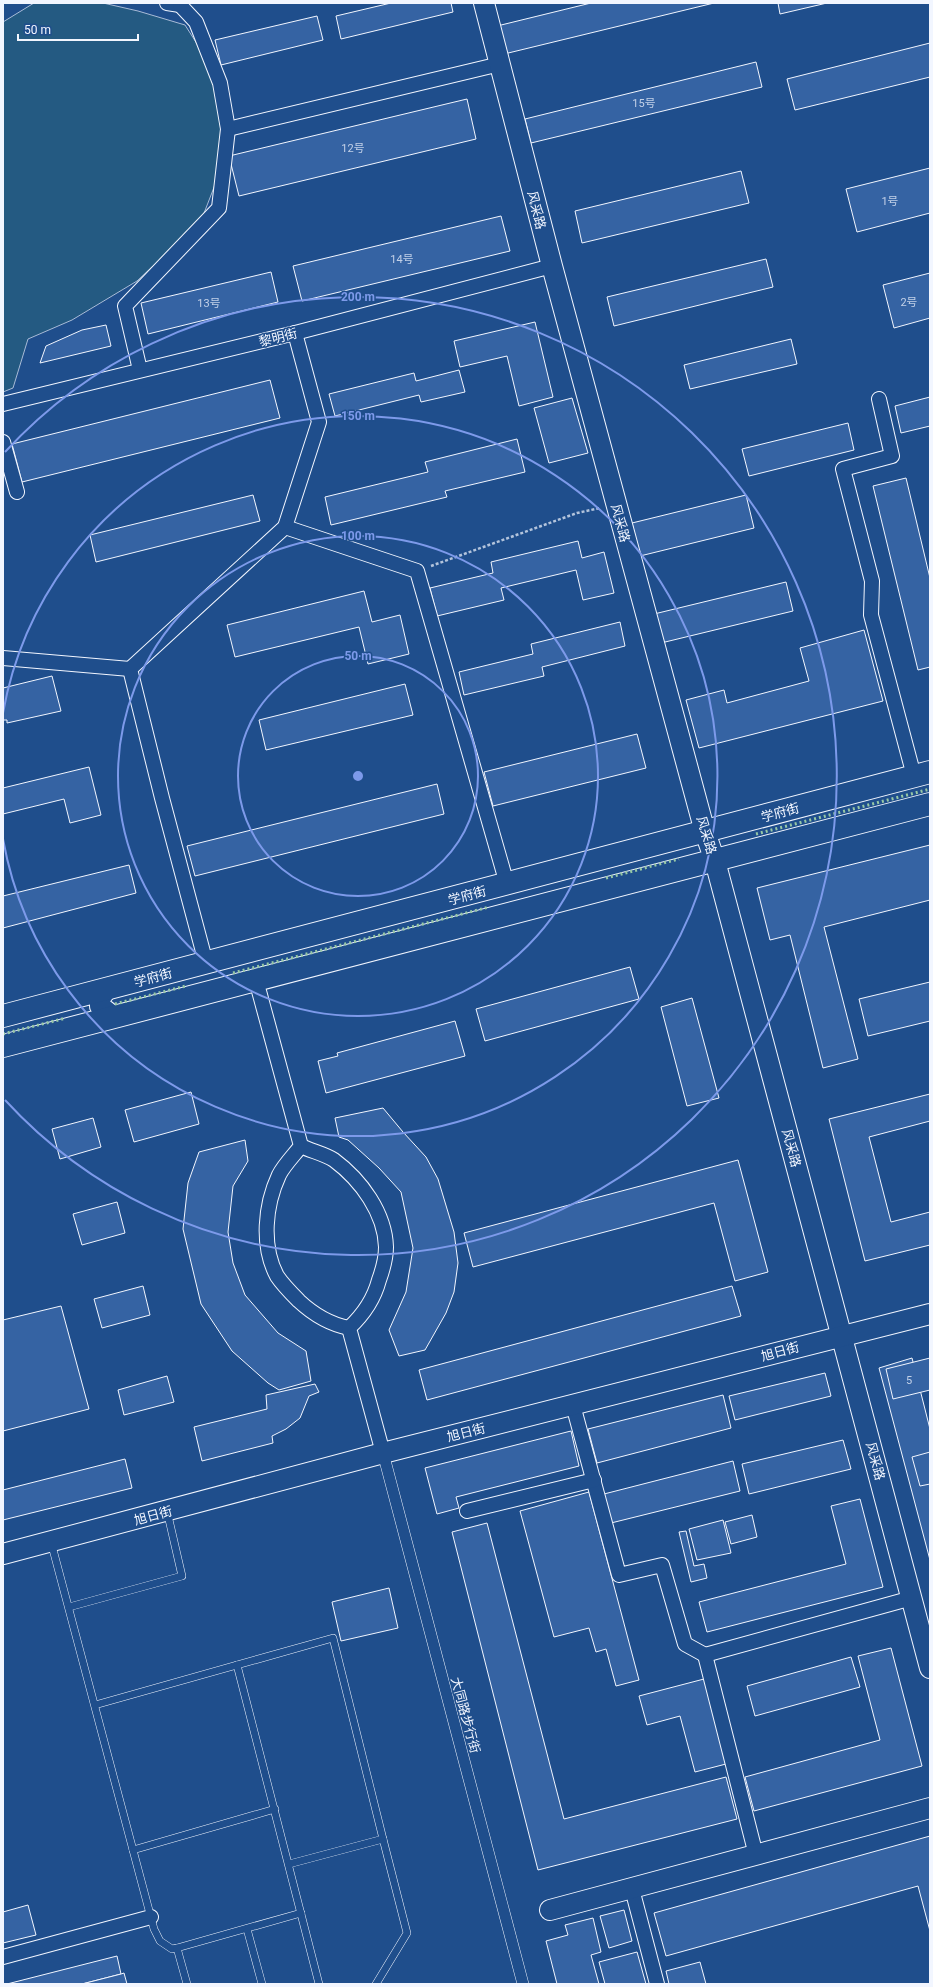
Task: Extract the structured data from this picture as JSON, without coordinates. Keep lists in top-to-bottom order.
{
  "streets": {
    "main road": ["风采路", "学府街", "旭日街"],
    "street": ["黎明街", "大同路步行街"]
  },
  "crossings": [
    ["风采路", "黎明街"],
    ["风采路", "学府街"],
    ["风采路", "旭日街"],
    ["旭日街", "大同路步行街"]
  ],
  "house_numbers": [
    "15号",
    "12号",
    "1号",
    "14号",
    "2号",
    "13号",
    "5"
  ],
  "scale_bar": "50 m",
  "rings": [
    "200 m",
    "150 m",
    "100 m",
    "50 m"
  ]
}
